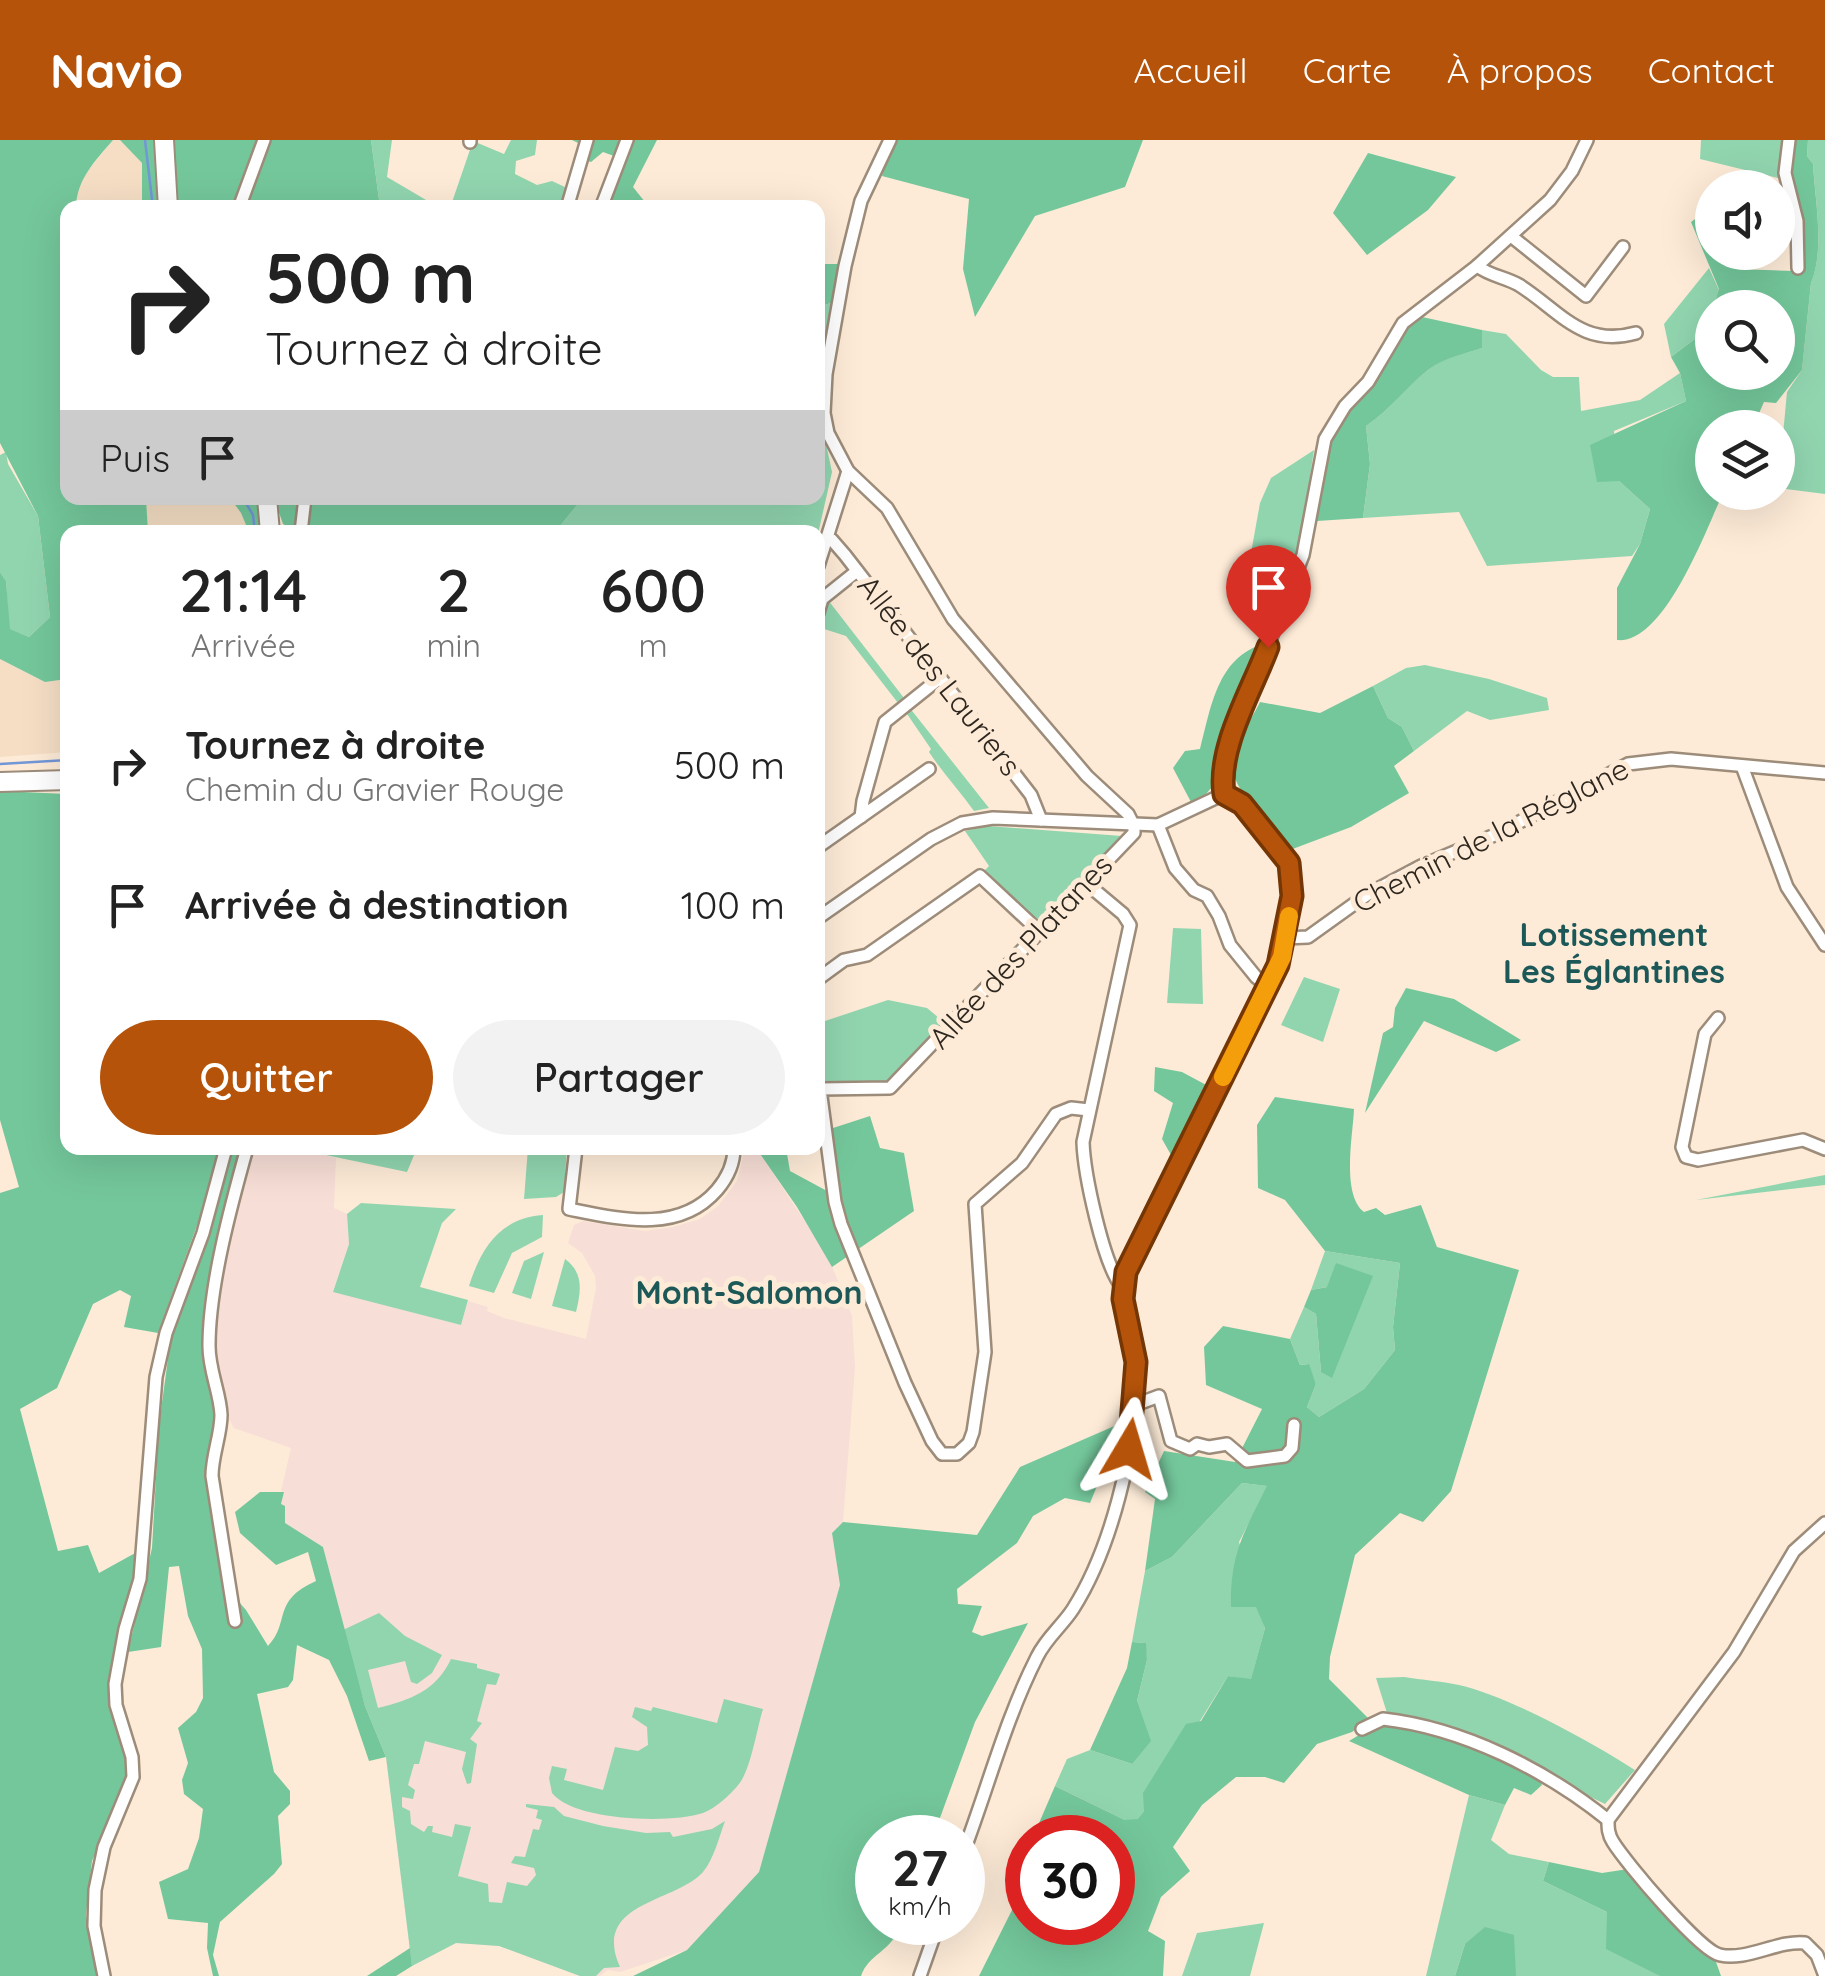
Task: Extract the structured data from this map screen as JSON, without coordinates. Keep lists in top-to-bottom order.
{
  "streets": {
    "street": ["Allée des Lauriers", "Chemin de la Réglane", "Allée des Platanes"]
  },
  "districts": ["Lotissement Les Églantines", "Mont-Salomon"],
  "page": {
    "header": "Navio",
    "nav": [
      "Accueil",
      "Carte",
      "À propos",
      "Contact"
    ],
    "turn": ["500 m", "Tournez à droite"],
    "then": "Puis",
    "eta": [
      "21:14",
      "Arrivée",
      "2",
      "min",
      "600",
      "m"
    ],
    "list": [
      {
        "name": "Tournez à droite",
        "note": "Chemin du Gravier Rouge",
        "value": "500 m"
      },
      {
        "name": "Arrivée à destination",
        "value": "100 m"
      }
    ],
    "buttons": ["Quitter", "Partager"],
    "speed": "27 km/h",
    "limit": "30"
  }
}
